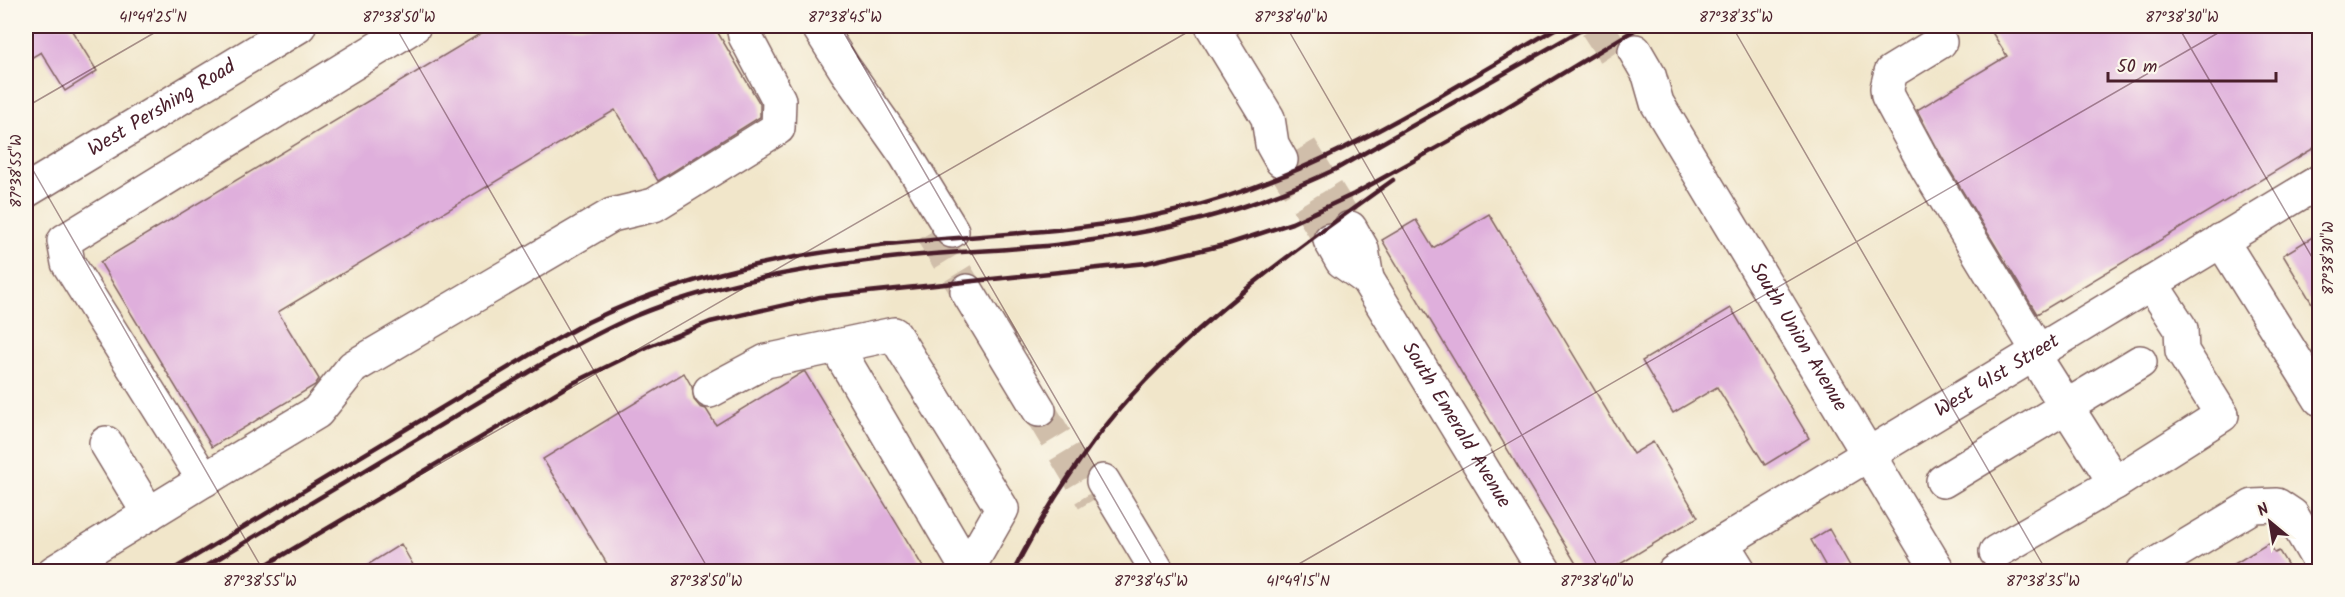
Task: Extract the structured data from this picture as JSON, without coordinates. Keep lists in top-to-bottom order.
{
  "streets": {
    "street": [
      "West Pershing Road",
      "South Union Avenue",
      "West 41st Street",
      "South Emerald Avenue"
    ]
  },
  "crossings": [
    ["South Union Avenue", "West 41st Street"]
  ],
  "scale_bar": "50 m",
  "north": "top left",
  "coordinates": [
    "41°49'25\"N",
    "87°38'50\"W",
    "87°38'45\"W",
    "87°38'40\"W",
    "87°38'35\"W",
    "87°38'30\"W",
    "87°38'55\"W",
    "41°49'15\"N"
  ]
}
